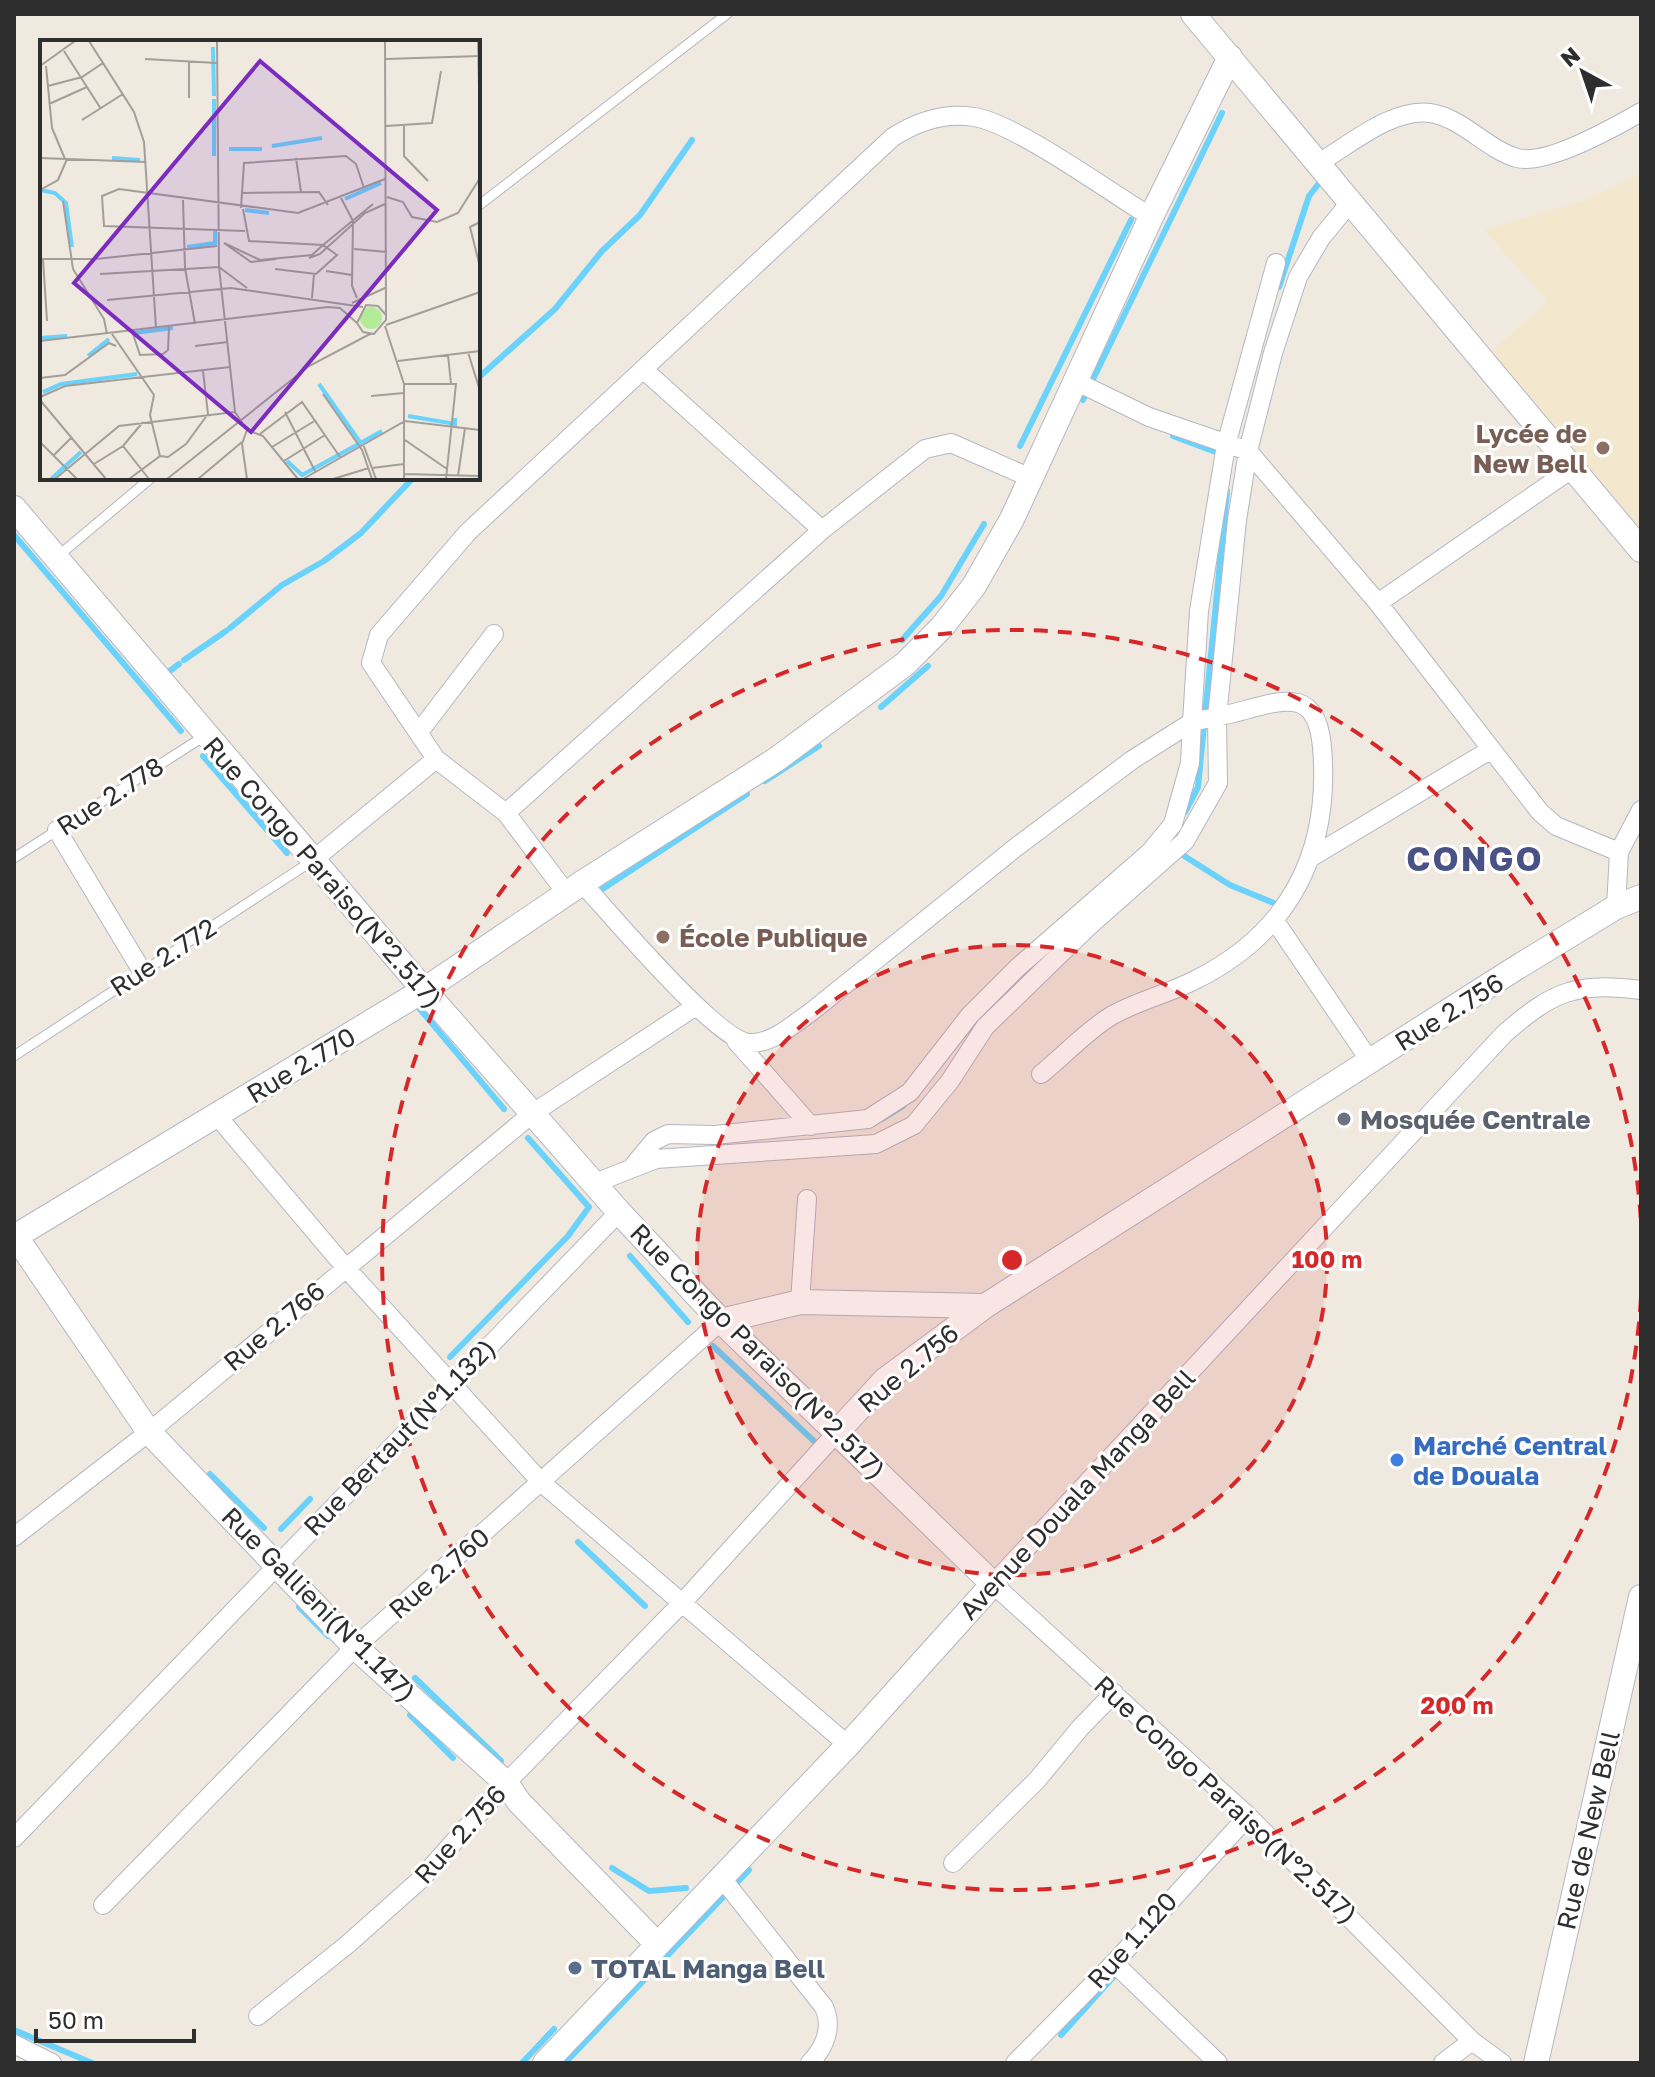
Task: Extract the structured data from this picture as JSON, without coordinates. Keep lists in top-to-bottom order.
{
  "streets": {
    "street": [
      "Rue Congo Paraiso(N°2.517)",
      "Rue 2.756",
      "Rue 2.770",
      "Rue 2.766",
      "Rue Bertaut(N°1.132)",
      "Avenue Douala Manga Bell",
      "Rue 2.760",
      "Rue Gallieni(N°1.147)",
      "Rue de New Bell",
      "Rue 1.120"
    ],
    "lane": ["Rue 2.778", "Rue 2.772"]
  },
  "crossings": [
    ["Rue 2.778", "Rue Congo Paraiso(N°2.517)"],
    ["Rue Congo Paraiso(N°2.517)", "Rue 2.772"],
    ["Rue Congo Paraiso(N°2.517)", "Rue 2.756"],
    ["Rue Congo Paraiso(N°2.517)", "Rue 2.770"],
    ["Rue Congo Paraiso(N°2.517)", "Rue 2.766"],
    ["Rue Congo Paraiso(N°2.517)", "Rue Bertaut(N°1.132)"],
    ["Rue Congo Paraiso(N°2.517)", "Avenue Douala Manga Bell"],
    ["Rue Congo Paraiso(N°2.517)", "Rue 2.760"],
    ["Rue Congo Paraiso(N°2.517)", "Rue 1.120"],
    ["Rue 2.756", "Rue Gallieni(N°1.147)"],
    ["Rue 2.770", "Rue Gallieni(N°1.147)"],
    ["Rue 2.766", "Rue Gallieni(N°1.147)"],
    ["Rue Bertaut(N°1.132)", "Rue Gallieni(N°1.147)"],
    ["Avenue Douala Manga Bell", "Rue Gallieni(N°1.147)"],
    ["Rue 2.760", "Rue Gallieni(N°1.147)"]
  ],
  "districts": ["CONGO"],
  "places": [
    "Lycée de New Bell",
    "École Publique",
    "Mosquée Centrale",
    "Marché Central de Douala",
    "TOTAL Manga Bell"
  ],
  "scale_bar": "50 m",
  "north": "top left",
  "rings": ["100 m", "200 m"]
}
